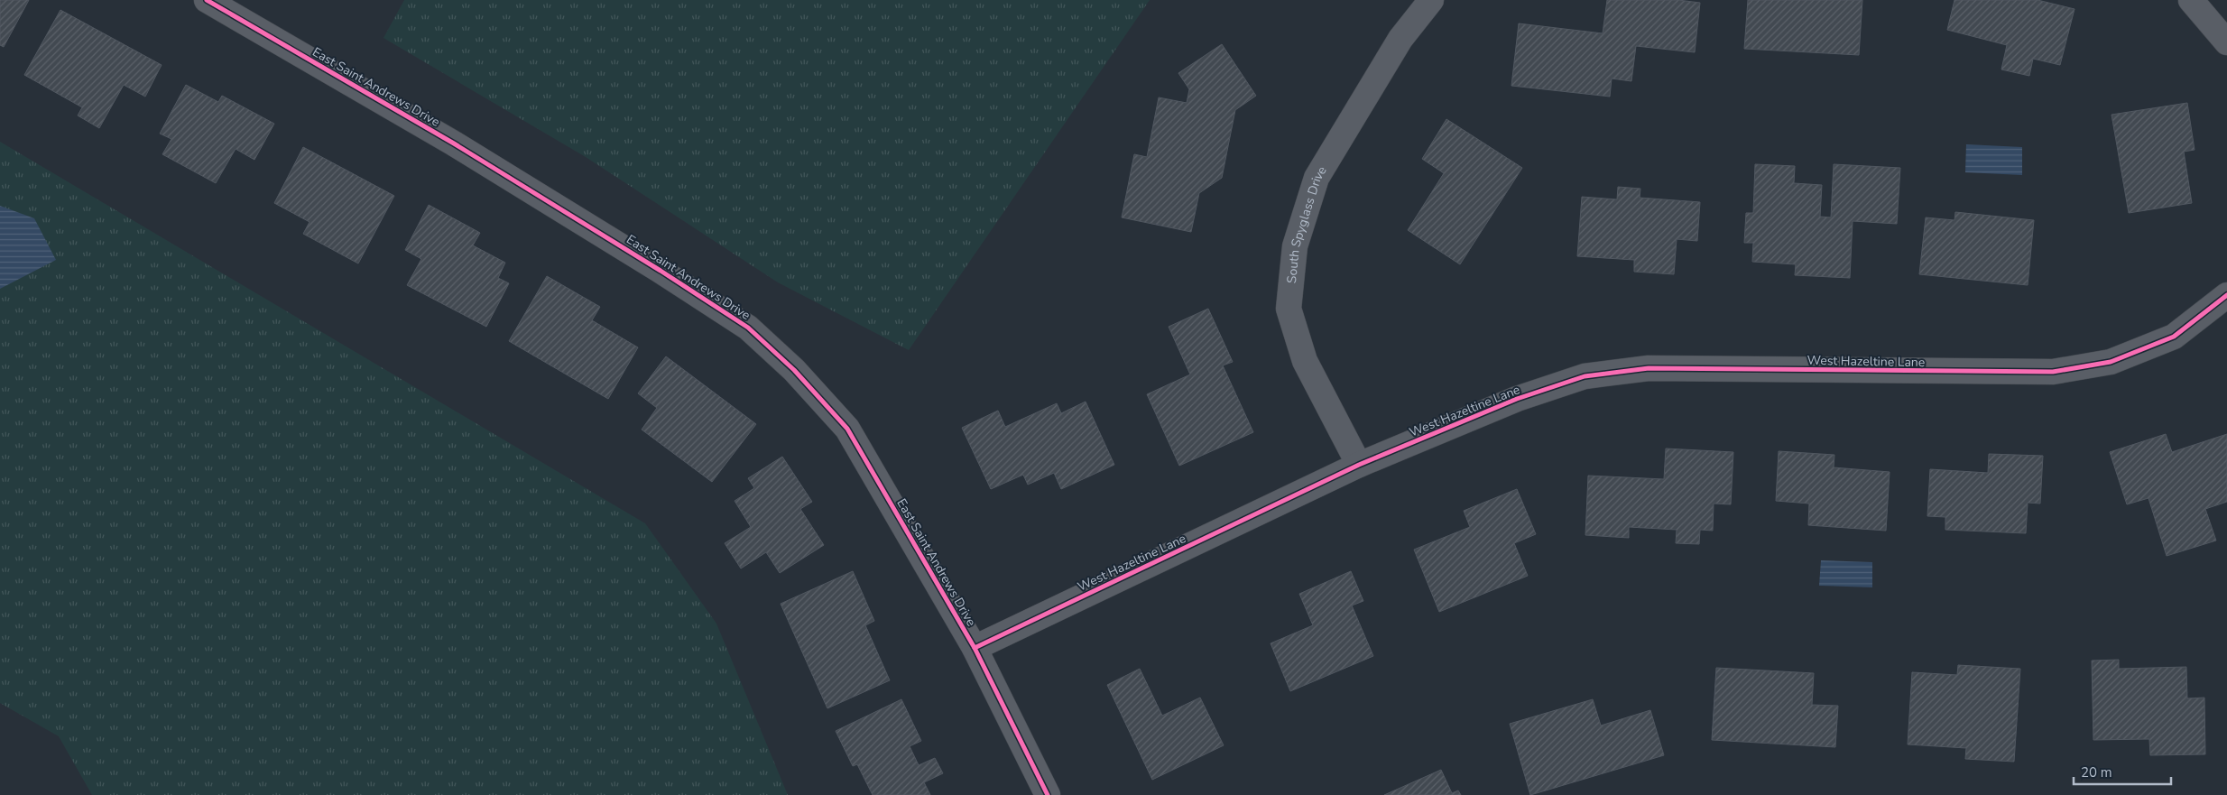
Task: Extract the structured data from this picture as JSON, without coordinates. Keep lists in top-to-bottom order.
{
  "streets": {
    "street": ["East Saint Andrews Drive", "South Spyglass Drive", "West Hazeltine Lane"]
  },
  "crossings": [
    ["East Saint Andrews Drive", "West Hazeltine Lane"],
    ["South Spyglass Drive", "West Hazeltine Lane"]
  ],
  "scale_bar": "20 m"
}
